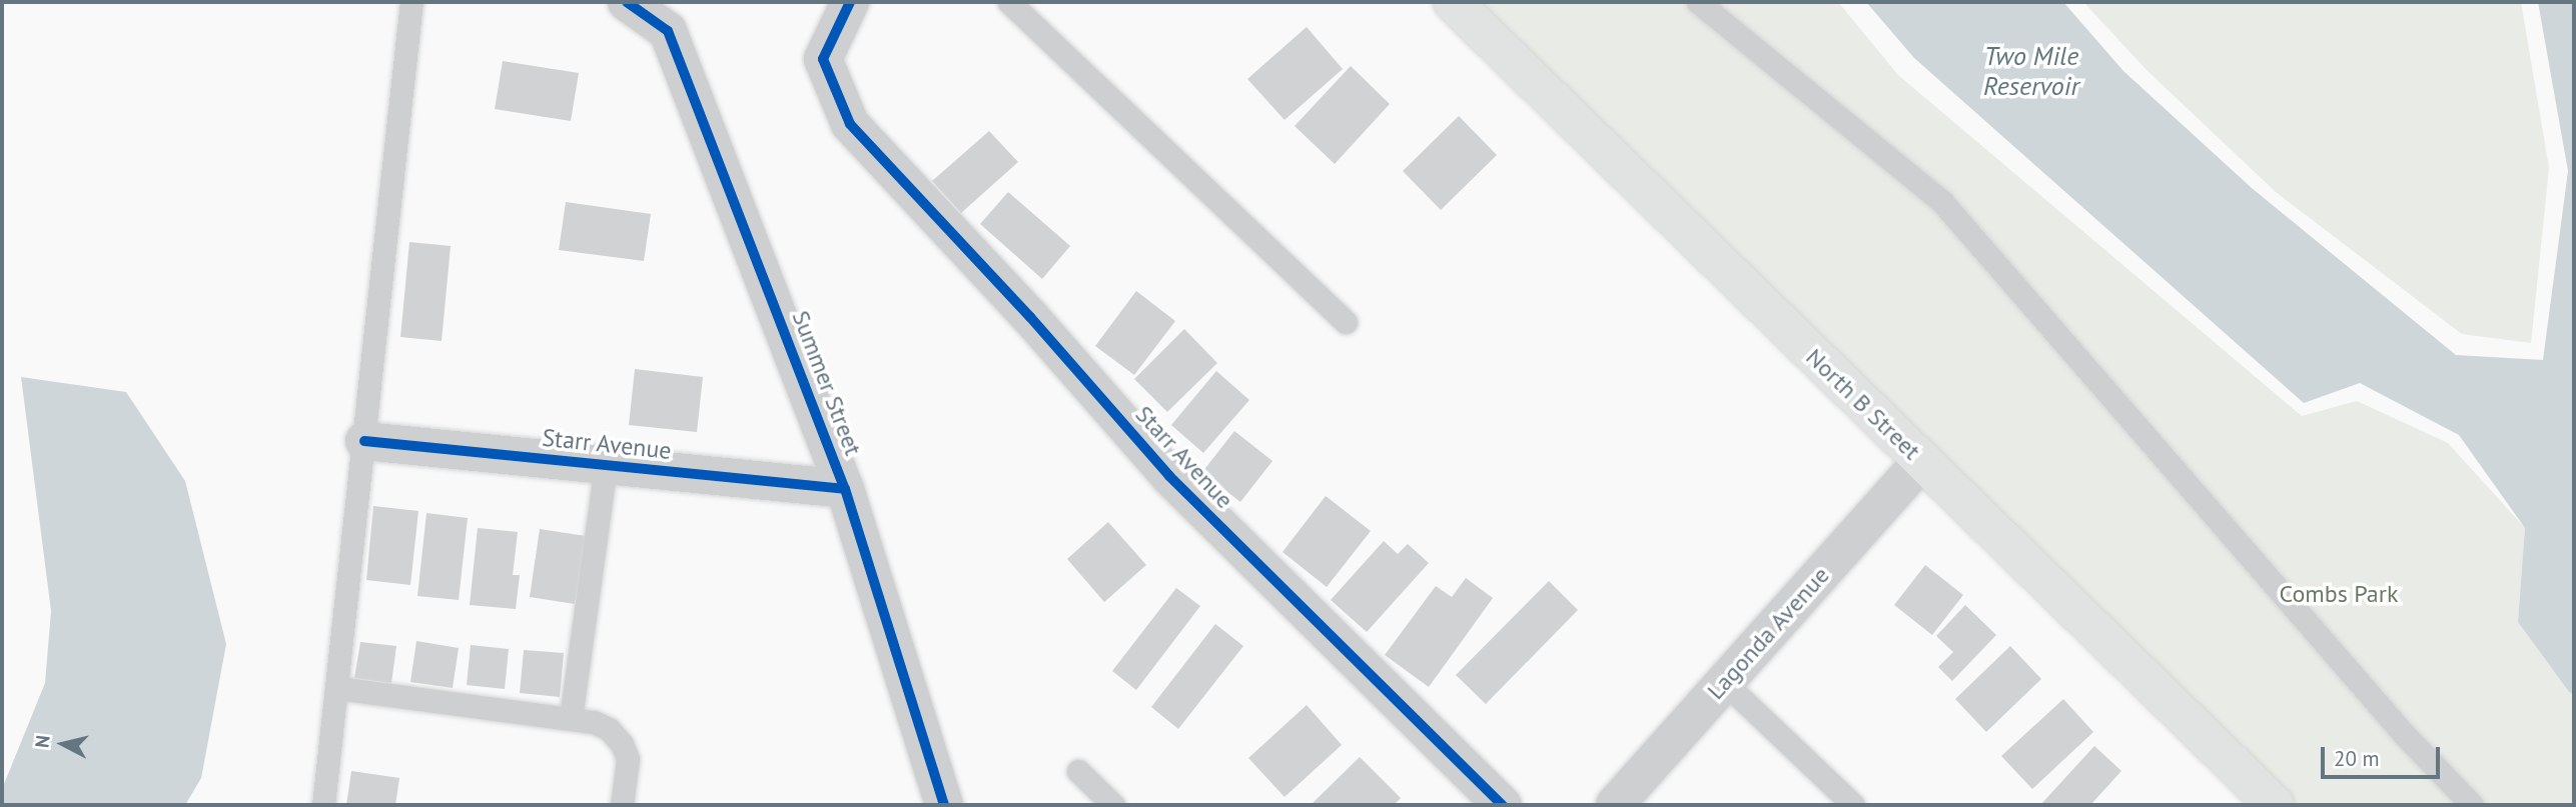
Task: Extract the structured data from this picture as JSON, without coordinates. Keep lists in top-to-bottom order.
{
  "streets": {
    "main road": ["North B Street"],
    "street": ["Summer Street", "Starr Avenue", "Lagonda Avenue"]
  },
  "crossings": [
    ["Summer Street", "Starr Avenue"],
    ["North B Street", "Lagonda Avenue"]
  ],
  "water": ["Two Mile Reservoir"],
  "parks": ["Combs Park"],
  "scale_bar": "20 m",
  "north": "left"
}
